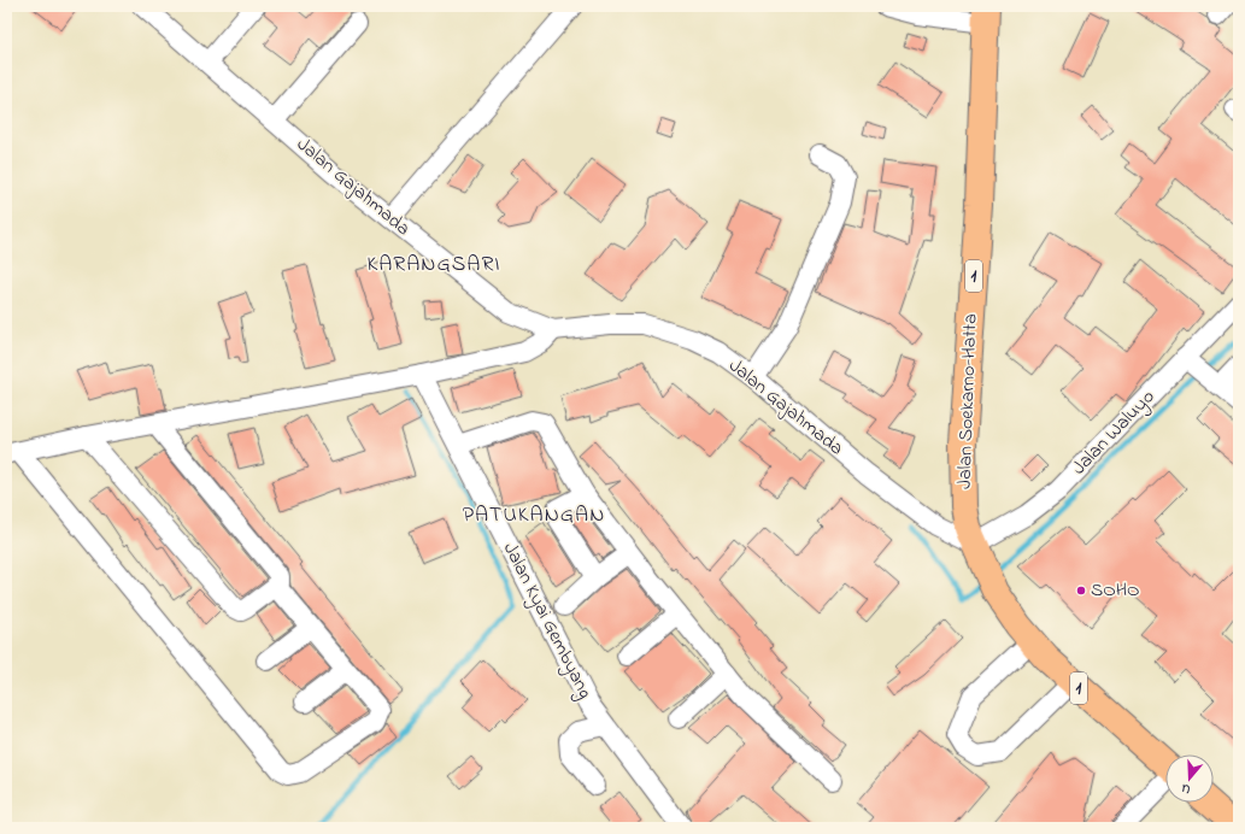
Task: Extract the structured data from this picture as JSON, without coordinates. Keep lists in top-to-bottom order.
{
  "streets": {
    "highway": ["1", "Jalan Soekarno-Hatta"],
    "street": ["Jalan Gajahmada", "Jalan Waluyo", "Jalan Kyai Gembyang"]
  },
  "crossings": [
    ["Jalan Gajahmada", "Jalan Soekarno-Hatta"],
    ["Jalan Gajahmada", "Jalan Waluyo"],
    ["Jalan Soekarno-Hatta", "Jalan Waluyo"]
  ],
  "districts": ["KARANGSARI", "PATUKANGAN"],
  "places": ["SOHO"],
  "north": "bottom"
}
